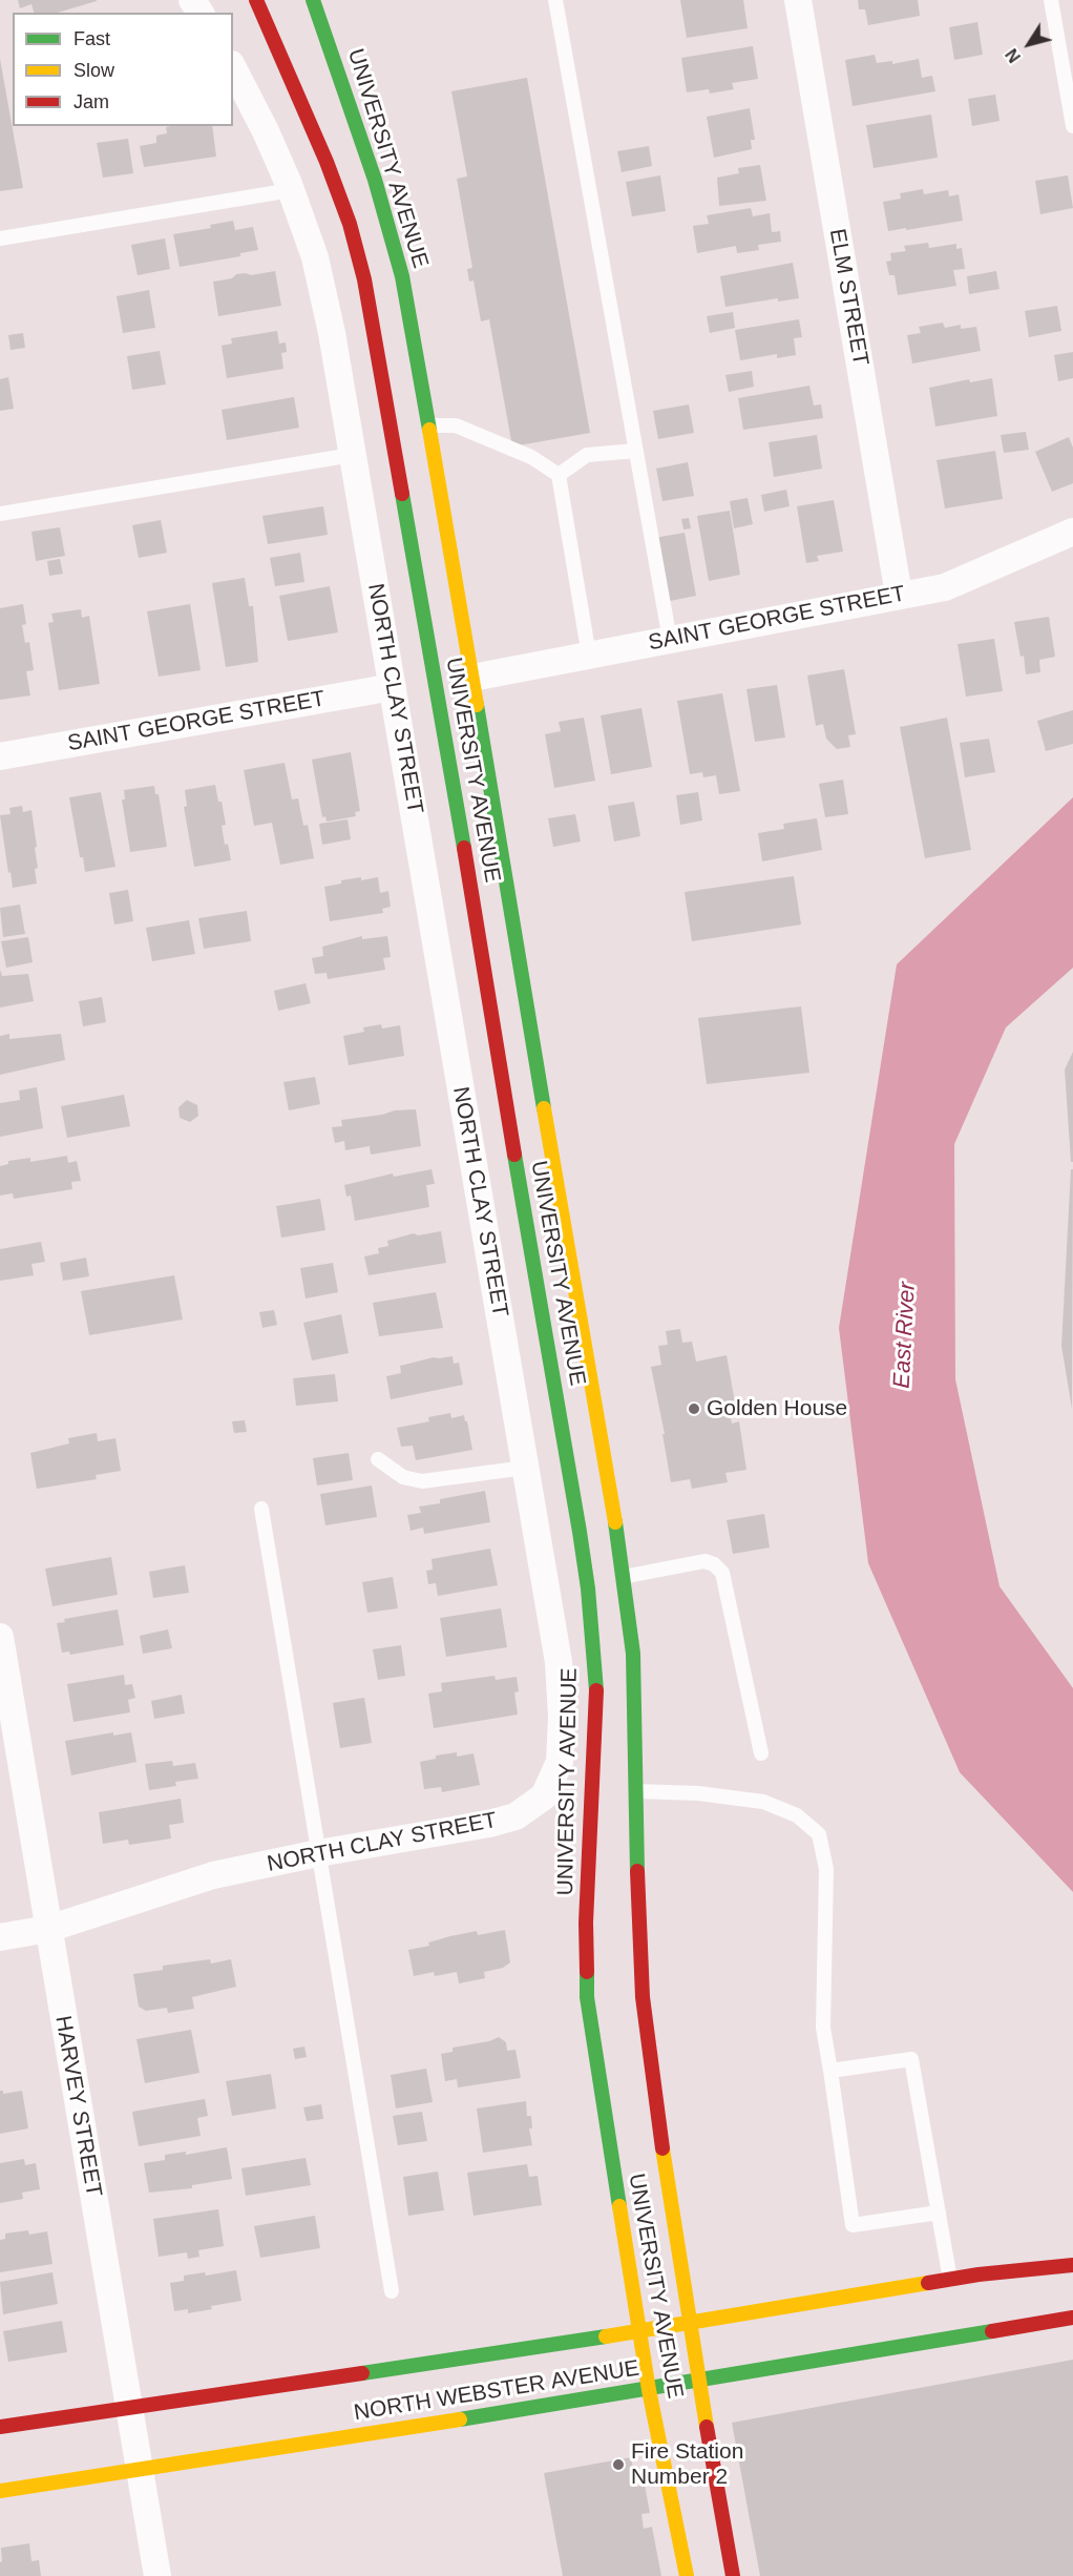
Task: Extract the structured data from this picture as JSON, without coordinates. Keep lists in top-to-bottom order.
{
  "streets": {
    "main road": ["UNIVERSITY AVENUE", "NORTH WEBSTER AVENUE"],
    "street": [
      "ELM STREET",
      "SAINT GEORGE STREET",
      "NORTH CLAY STREET",
      "HARVEY STREET"
    ]
  },
  "crossings": [
    ["UNIVERSITY AVENUE", "SAINT GEORGE STREET"],
    ["UNIVERSITY AVENUE", "NORTH WEBSTER AVENUE"],
    ["ELM STREET", "SAINT GEORGE STREET"],
    ["SAINT GEORGE STREET", "NORTH CLAY STREET"],
    ["NORTH CLAY STREET", "HARVEY STREET"],
    ["HARVEY STREET", "NORTH WEBSTER AVENUE"]
  ],
  "water": ["East River"],
  "places": ["Golden House", "Fire Station Number 2"],
  "legend": ["Fast", "Slow", "Jam"],
  "north": "bottom left"
}
